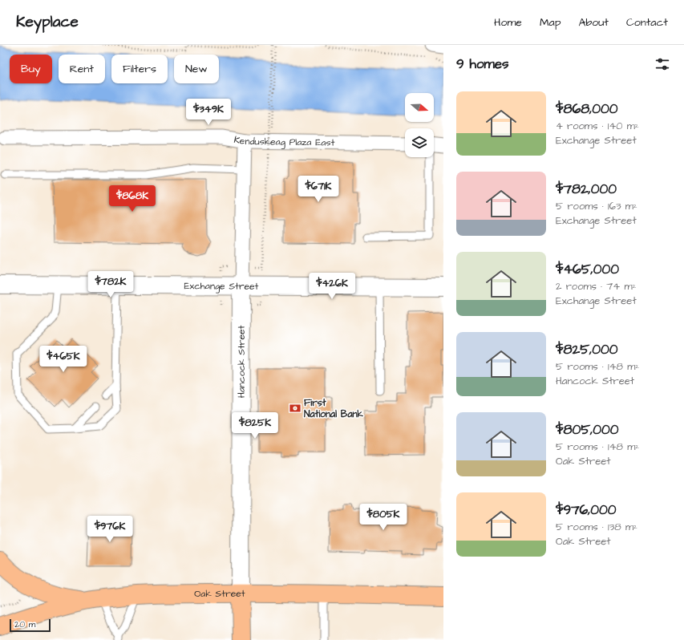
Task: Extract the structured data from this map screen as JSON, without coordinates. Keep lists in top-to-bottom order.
{
  "streets": {
    "main road": ["Hancock Street", "Oak Street"],
    "street": ["Kenduskeag Plaza East", "Exchange Street"]
  },
  "crossings": [
    ["Kenduskeag Plaza East", "Hancock Street"],
    ["Exchange Street", "Hancock Street"],
    ["Hancock Street", "Oak Street"]
  ],
  "places": {
    "bank": ["First National Bank"]
  },
  "scale_bar": "20 m",
  "north": "right",
  "page": {
    "header": "Keyplace",
    "nav": [
      "Home",
      "Map",
      "About",
      "Contact"
    ],
    "heading": "9 homes",
    "chip": [
      "Buy",
      "Rent",
      "Filters",
      "New"
    ],
    "list": [
      {
        "name": "$868,000",
        "note": "4 rooms · 140 m² · Exchange Street"
      },
      {
        "name": "$782,000",
        "note": "5 rooms · 163 m² · Exchange Street"
      },
      {
        "name": "$465,000",
        "note": "2 rooms · 74 m² · Exchange Street"
      },
      {
        "name": "$825,000",
        "note": "5 rooms · 148 m² · Hancock Street"
      },
      {
        "name": "$805,000",
        "note": "5 rooms · 148 m² · Oak Street"
      },
      {
        "name": "$976,000",
        "note": "5 rooms · 138 m² · Oak Street"
      }
    ],
    "price": [
      "$349K",
      "$671K",
      "$868K",
      "$782K",
      "$426K",
      "$465K",
      "$825K",
      "$805K",
      "$976K"
    ],
    "scale": "20 m"
  }
}
